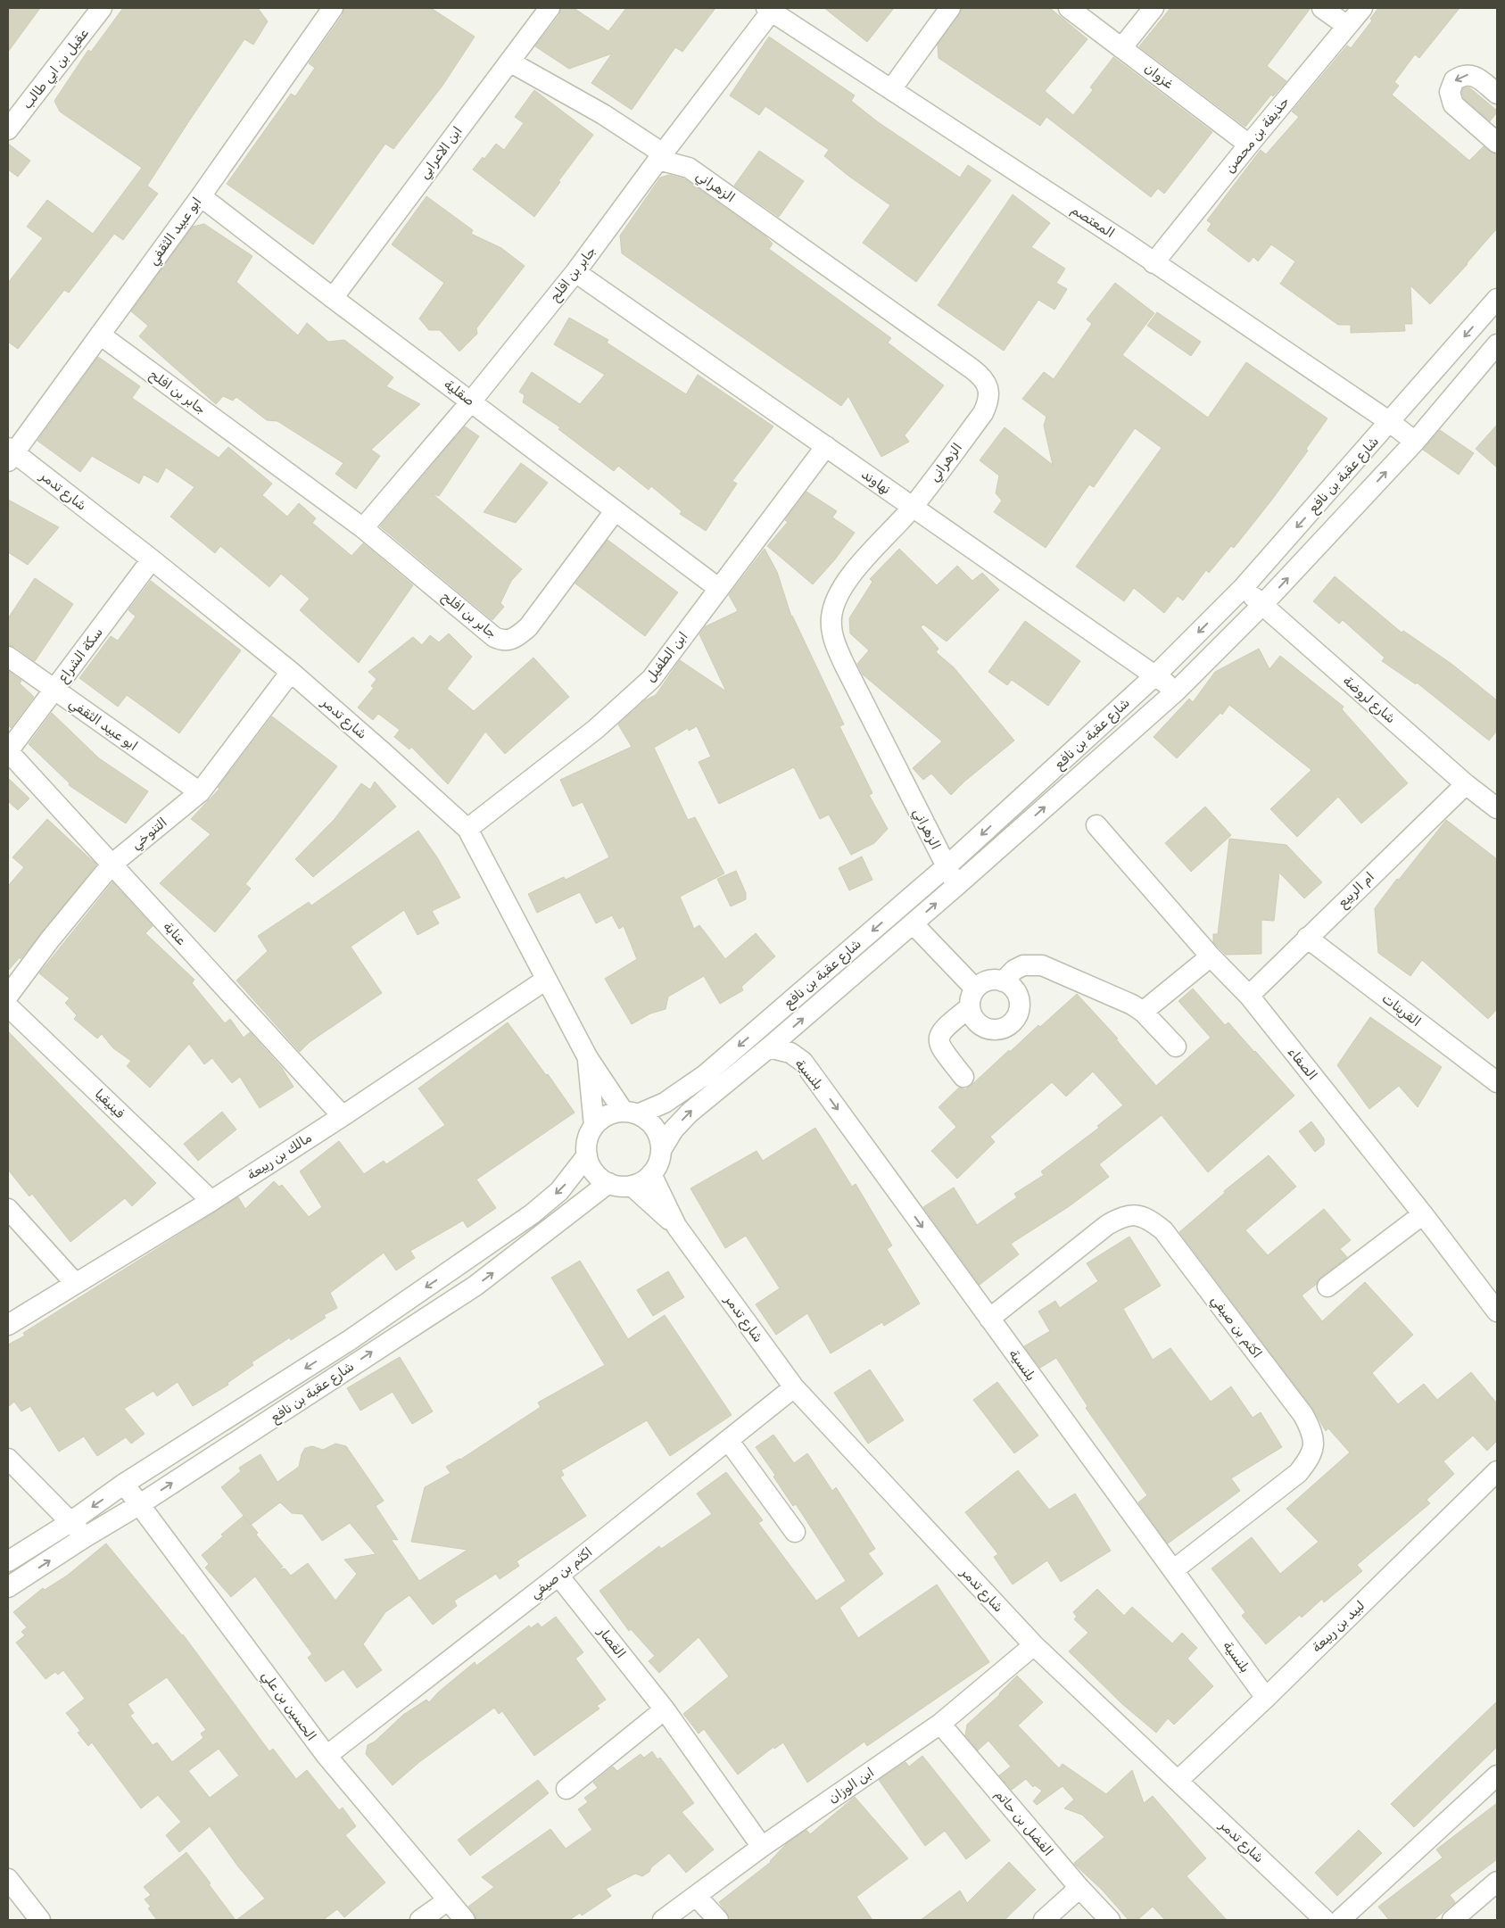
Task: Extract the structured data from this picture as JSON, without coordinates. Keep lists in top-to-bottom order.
{
  "streets": {
    "street": [
      "عقيل بن ابي طالب",
      "غزوان",
      "حذيفة بن محصن",
      "ابن الاعرابي",
      "الزهراني",
      "المعتصم",
      "ابو عبيد الثقفي",
      "جابر بن افلح",
      "صقلية",
      "شارع عقبة بن نافع",
      "نهاوند",
      "شارع تدمر",
      "سكة الشراع",
      "ابن الطفيل",
      "شارع لروضة",
      "التنوخي",
      "ام الربيع",
      "عنابة",
      "القرينات",
      "الصفاء",
      "بلنسية",
      "فينيقيا",
      "مالك بن ربيعة",
      "اكثم بن صيفي",
      "لبيد بن ربيعة",
      "القصار",
      "الحسين بن علي",
      "ابن الوزان",
      "الفضل بن حاتم"
    ]
  },
  "crossings": [
    ["غزوان", "حذيفة بن محصن"],
    ["حذيفة بن محصن", "المعتصم"],
    ["ابن الاعرابي", "الزهراني"],
    ["ابن الاعرابي", "صقلية"],
    ["الزهراني", "جابر بن افلح"],
    ["الزهراني", "شارع عقبة بن نافع"],
    ["الزهراني", "نهاوند"],
    ["المعتصم", "جابر بن افلح"],
    ["المعتصم", "شارع عقبة بن نافع"],
    ["ابو عبيد الثقفي", "جابر بن افلح"],
    ["ابو عبيد الثقفي", "صقلية"],
    ["ابو عبيد الثقفي", "شارع تدمر"],
    ["ابو عبيد الثقفي", "سكة الشراع"],
    ["ابو عبيد الثقفي", "التنوخي"],
    ["جابر بن افلح", "صقلية"],
    ["جابر بن افلح", "نهاوند"],
    ["صقلية", "ابن الطفيل"],
    ["شارع عقبة بن نافع", "نهاوند"],
    ["شارع عقبة بن نافع", "شارع تدمر"],
    ["شارع عقبة بن نافع", "شارع لروضة"],
    ["شارع عقبة بن نافع", "بلنسية"],
    ["شارع عقبة بن نافع", "الحسين بن علي"],
    ["نهاوند", "ابن الطفيل"],
    ["شارع تدمر", "سكة الشراع"],
    ["شارع تدمر", "ابن الطفيل"],
    ["شارع تدمر", "التنوخي"],
    ["شارع تدمر", "مالك بن ربيعة"],
    ["شارع تدمر", "اكثم بن صيفي"],
    ["شارع تدمر", "لبيد بن ربيعة"],
    ["شارع تدمر", "ابن الوزان"],
    ["سكة الشراع", "عنابة"],
    ["شارع لروضة", "ام الربيع"],
    ["التنوخي", "عنابة"],
    ["ام الربيع", "القرينات"],
    ["ام الربيع", "الصفاء"],
    ["عنابة", "مالك بن ربيعة"],
    ["بلنسية", "اكثم بن صيفي"],
    ["بلنسية", "لبيد بن ربيعة"],
    ["فينيقيا", "مالك بن ربيعة"],
    ["اكثم بن صيفي", "القصار"],
    ["اكثم بن صيفي", "الحسين بن علي"],
    ["القصار", "ابن الوزان"],
    ["ابن الوزان", "الفضل بن حاتم"]
  ],
  "one_way": ["بلنسية"]
}
